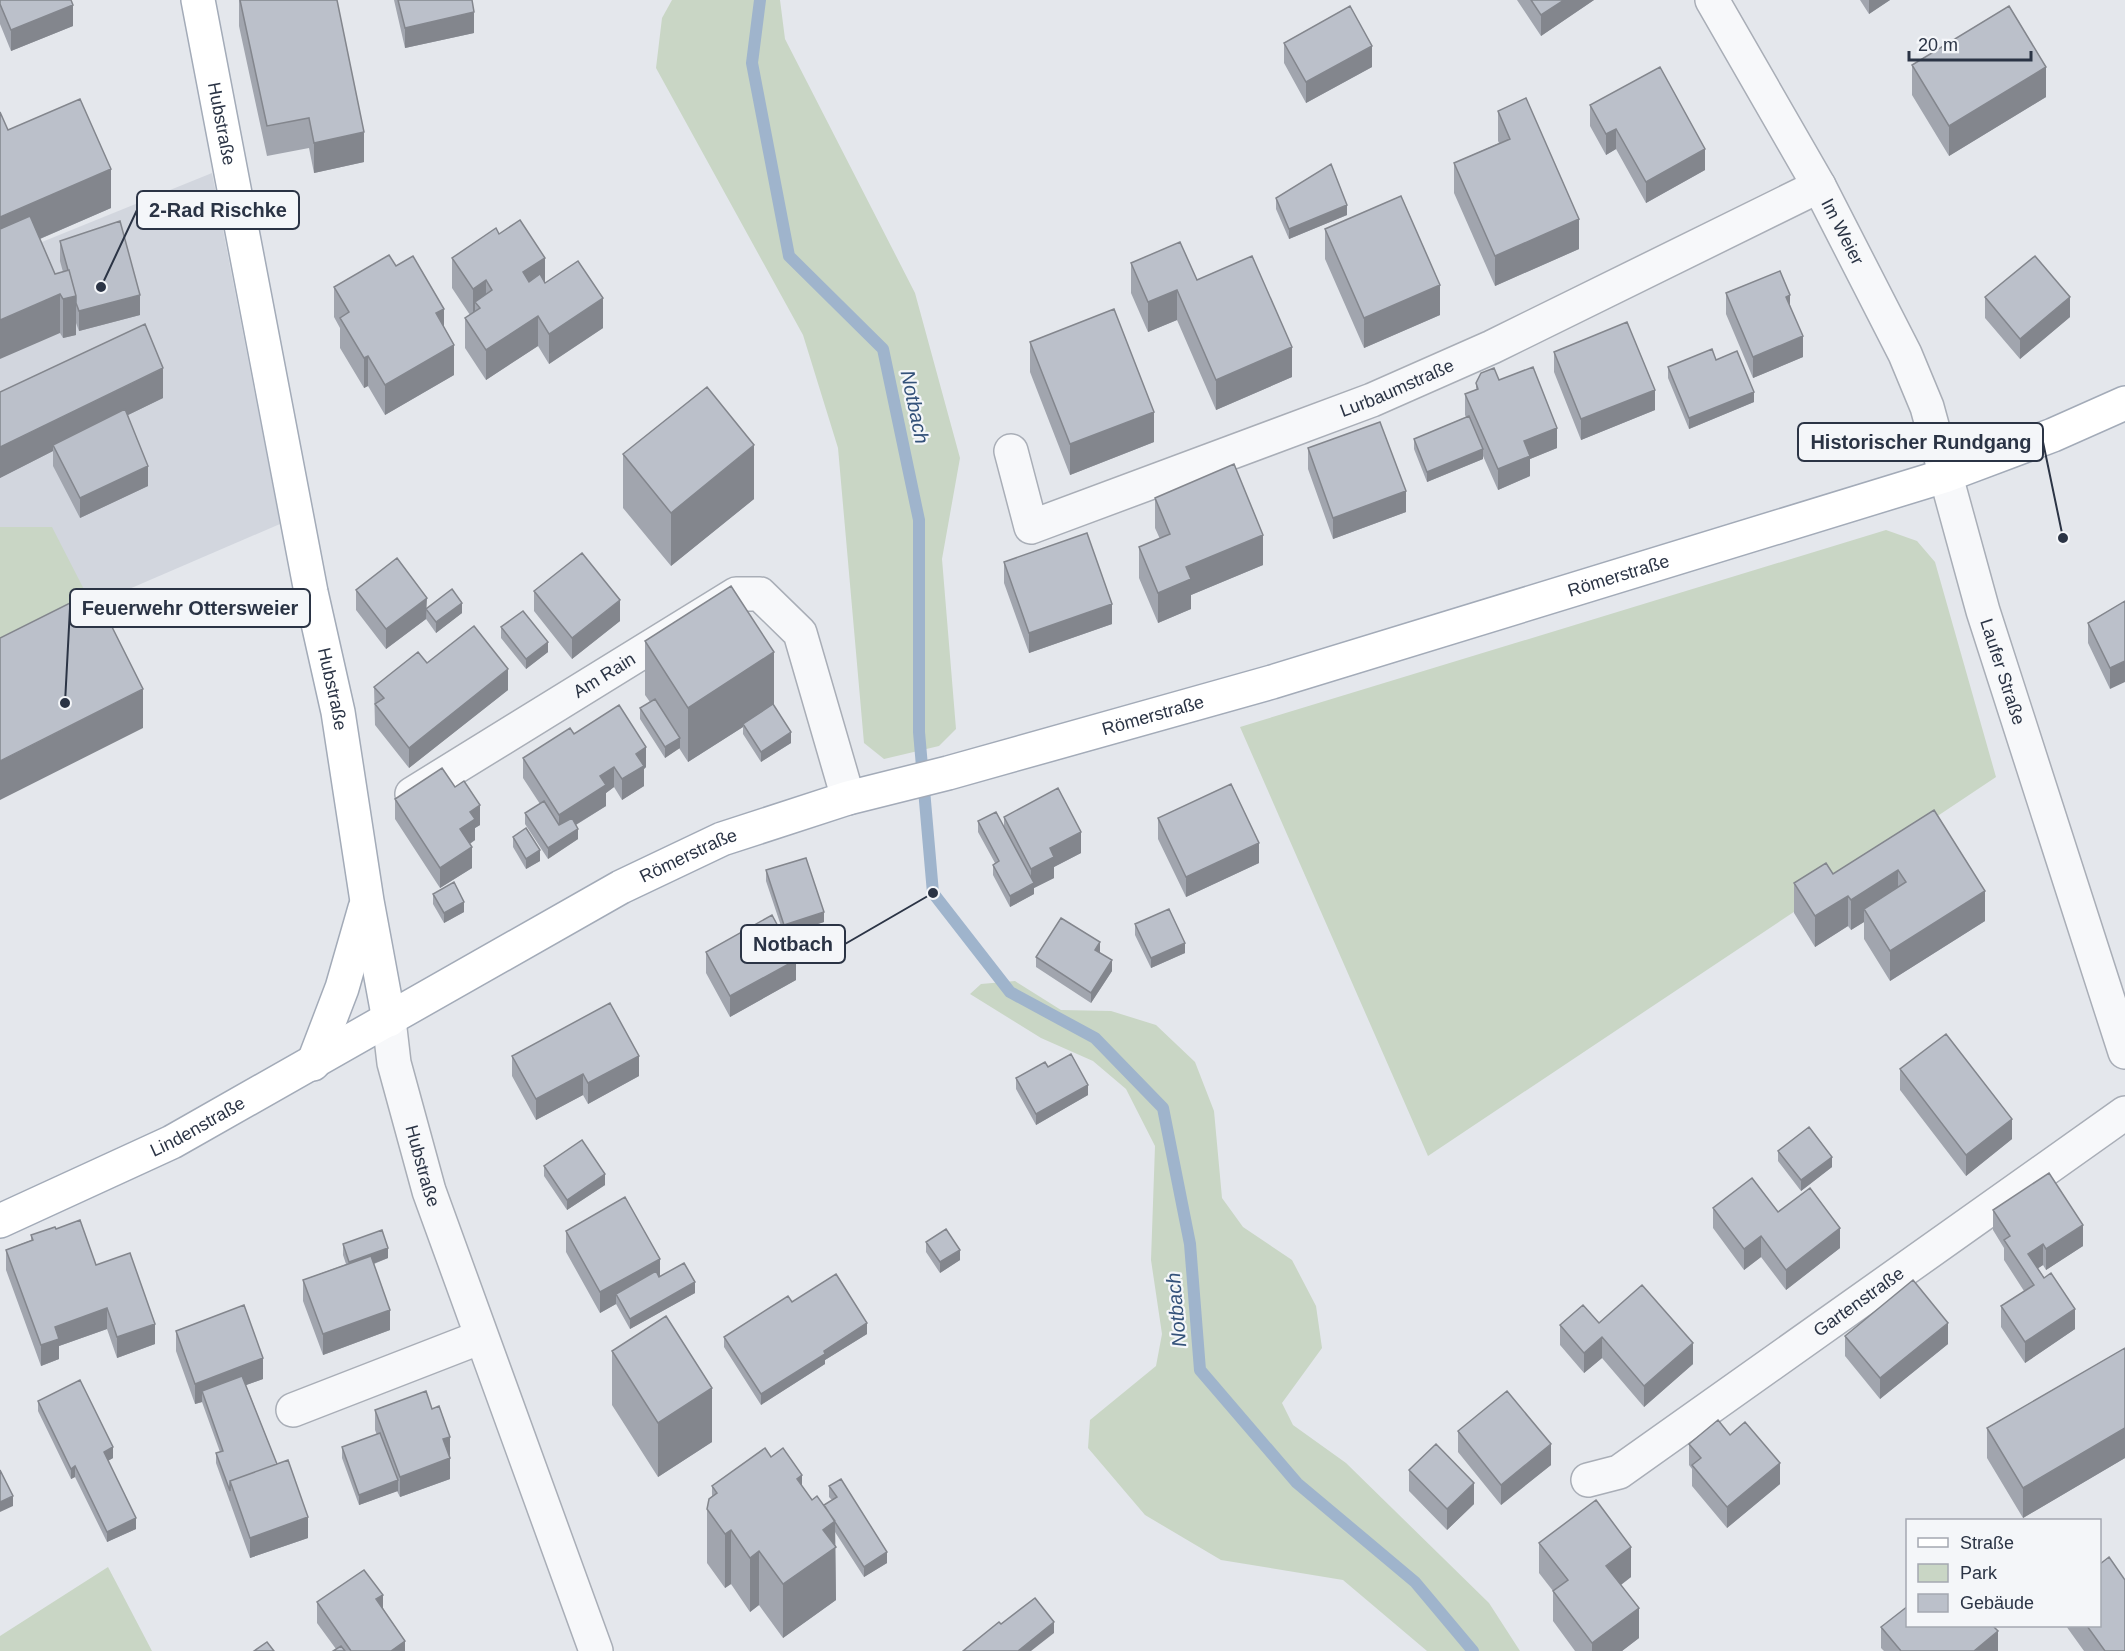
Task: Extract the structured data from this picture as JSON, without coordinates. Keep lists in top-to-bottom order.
{
  "streets": {
    "main road": ["Hubstraße", "Römerstraße", "Lindenstraße"],
    "street": [
      "Im Weier",
      "Lurbaumstraße",
      "Laufer Straße",
      "Am Rain",
      "Gartenstraße"
    ]
  },
  "crossings": [
    ["Hubstraße", "Römerstraße"],
    ["Hubstraße", "Lindenstraße"],
    ["Im Weier", "Lurbaumstraße"],
    ["Im Weier", "Römerstraße"],
    ["Im Weier", "Laufer Straße"],
    ["Römerstraße", "Laufer Straße"],
    ["Römerstraße", "Am Rain"],
    ["Römerstraße", "Lindenstraße"]
  ],
  "water": ["Notbach"],
  "places": [
    "2-Rad Rischke",
    "Historischer Rundgang",
    "Feuerwehr Ottersweier",
    "Notbach"
  ],
  "legend": ["Straße", "Park", "Gebäude"],
  "scale_bar": "20 m"
}
